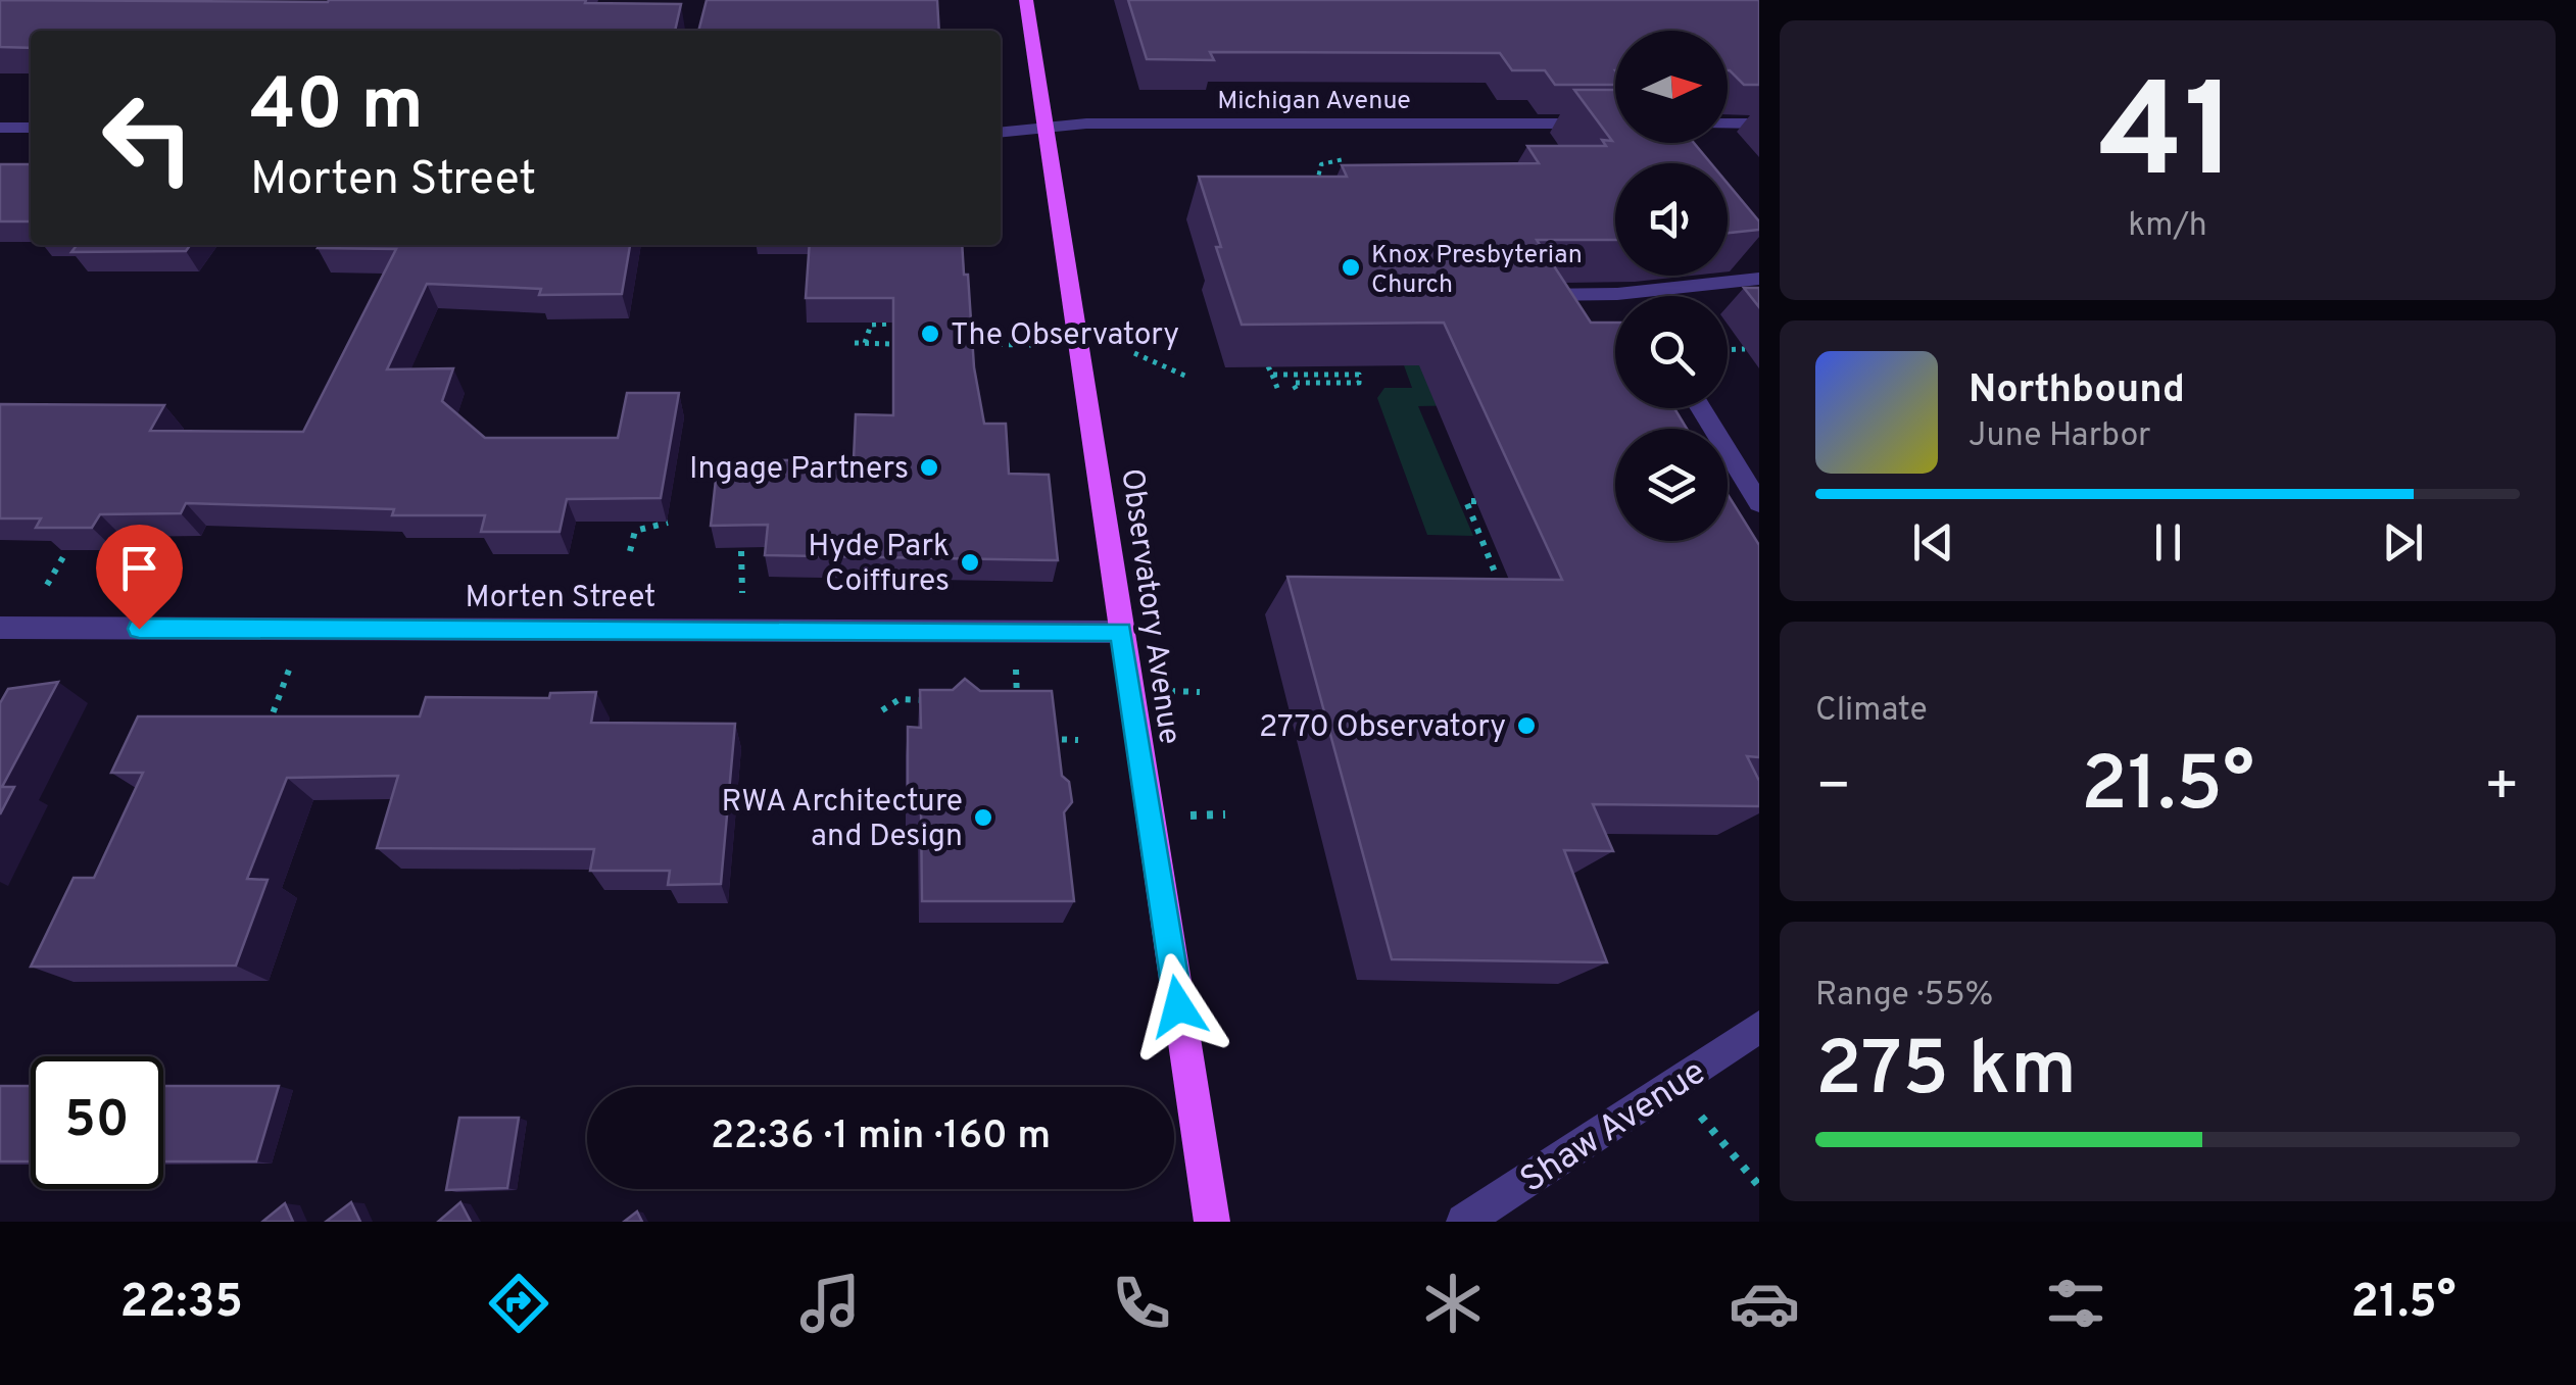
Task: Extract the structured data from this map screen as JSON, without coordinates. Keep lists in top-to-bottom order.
{
  "streets": {
    "main road": ["Observatory Avenue"],
    "street": ["Michigan Avenue", "Morten Street", "Shaw Avenue"]
  },
  "crossings": [
    ["Michigan Avenue", "Observatory Avenue"],
    ["Morten Street", "Observatory Avenue"]
  ],
  "places": [
    "Knox Presbyterian Church",
    "The Observatory",
    "Ingage Partners",
    "Hyde Park Coiffures",
    "2770 Observatory",
    "RWA Architecture and Design"
  ],
  "north": "right",
  "page": {
    "tile": [
      ["41", "km/h"],
      "Climate",
      ["Range · 55%", "275 km"]
    ],
    "turn": ["40 m", "Morten Street"],
    "song": ["Northbound", "June Harbor"],
    "heat": ["−", "21.5°", "+"],
    "limit": "50",
    "trip": "22:36 · 1 min · 160 m",
    "tabs": ["22:35", "21.5°"]
  }
}
